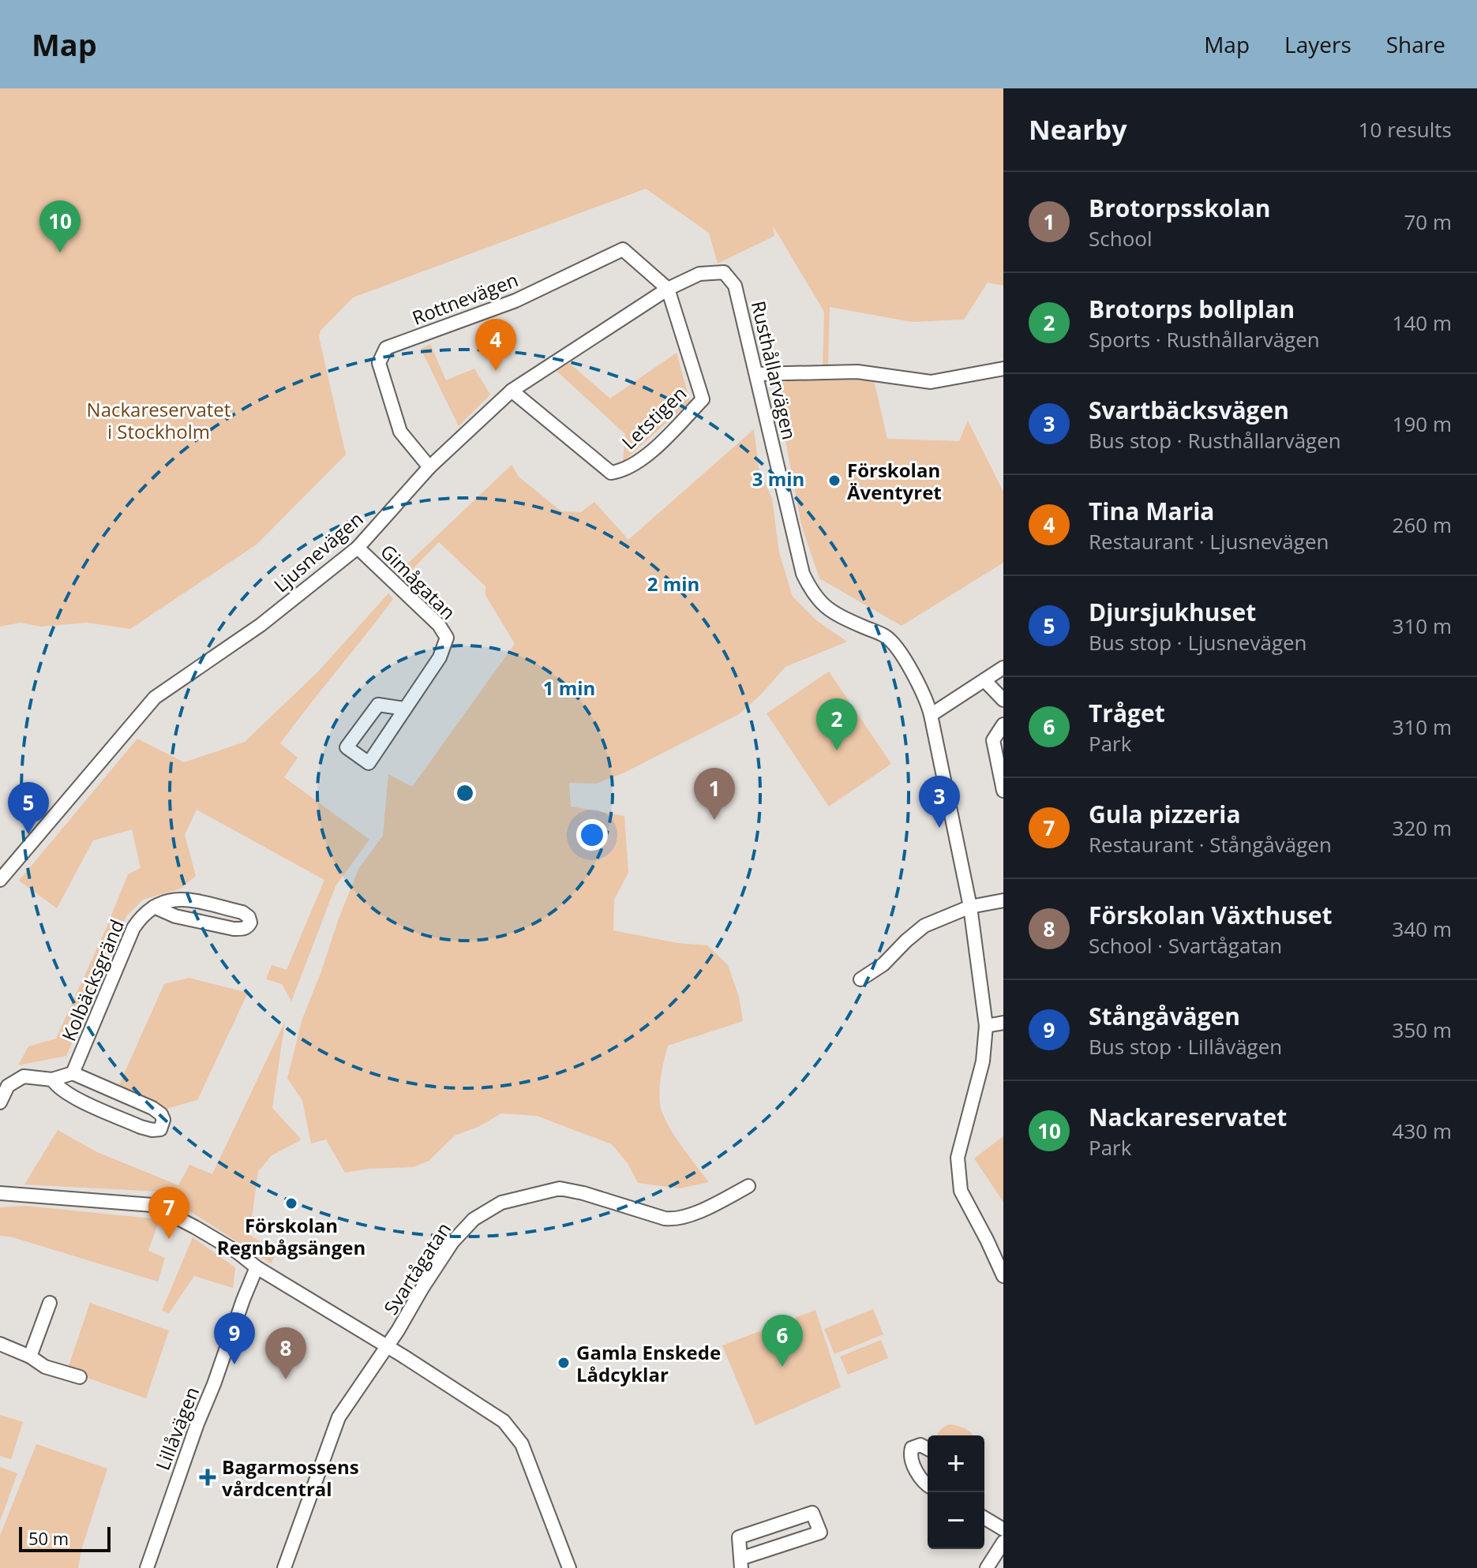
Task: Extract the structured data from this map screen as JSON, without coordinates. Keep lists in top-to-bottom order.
{
  "streets": {
    "street": [
      "Rottnevägen",
      "Rusthållarvägen",
      "Letstigen",
      "Ljusnevägen",
      "Gimågatan",
      "Kolbäcksgränd",
      "Svartågatan",
      "Lillåvägen"
    ]
  },
  "crossings": [
    ["Rottnevägen", "Letstigen"],
    ["Rottnevägen", "Ljusnevägen"],
    ["Rusthållarvägen", "Ljusnevägen"],
    ["Letstigen", "Ljusnevägen"],
    ["Ljusnevägen", "Gimågatan"]
  ],
  "parks": ["Nackareservatet i Stockholm"],
  "places": {
    "other": ["Förskolan Äventyret", "Förskolan Regnbågsängen", "Gamla Enskede Lådcyklar"],
    "health": ["Bagarmossens vårdcentral"]
  },
  "scale_bar": "50 m",
  "page": {
    "header": "Map",
    "nav": ["Map", "Layers", "Share"],
    "heading": ["Nearby", "10 results"],
    "list": [
      {
        "mark": "1",
        "name": "Brotorpsskolan",
        "note": "School",
        "value": "70 m"
      },
      {
        "mark": "2",
        "name": "Brotorps bollplan",
        "note": "Sports · Rusthållarvägen",
        "value": "140 m"
      },
      {
        "mark": "3",
        "name": "Svartbäcksvägen",
        "note": "Bus stop · Rusthållarvägen",
        "value": "190 m"
      },
      {
        "mark": "4",
        "name": "Tina Maria",
        "note": "Restaurant · Ljusnevägen",
        "value": "260 m"
      },
      {
        "mark": "5",
        "name": "Djursjukhuset",
        "note": "Bus stop · Ljusnevägen",
        "value": "310 m"
      },
      {
        "mark": "6",
        "name": "Tråget",
        "note": "Park",
        "value": "310 m"
      },
      {
        "mark": "7",
        "name": "Gula pizzeria",
        "note": "Restaurant · Stångåvägen",
        "value": "320 m"
      },
      {
        "mark": "8",
        "name": "Förskolan Växthuset",
        "note": "School · Svartågatan",
        "value": "340 m"
      },
      {
        "mark": "9",
        "name": "Stångåvägen",
        "note": "Bus stop · Lillåvägen",
        "value": "350 m"
      },
      {
        "mark": "10",
        "name": "Nackareservatet",
        "note": "Park",
        "value": "430 m"
      }
    ],
    "pins": [
      "10",
      "4",
      "2",
      "1",
      "3",
      "5",
      "7",
      "9",
      "6",
      "8"
    ],
    "map_buttons": ["+", "−"],
    "scale": "50 m"
  },
  "rings": ["3 min", "2 min", "1 min"]
}
